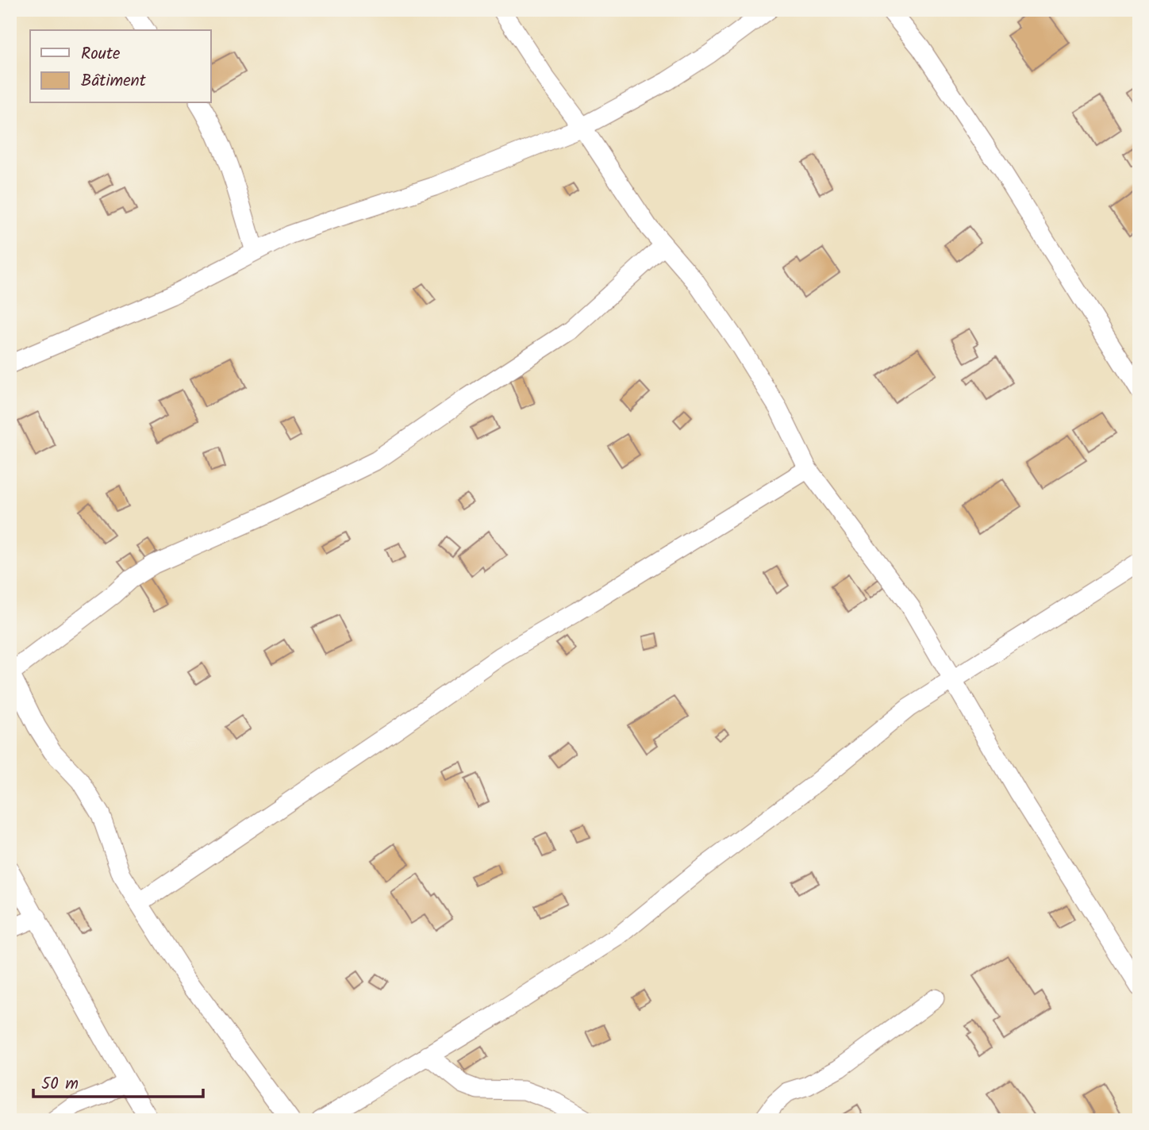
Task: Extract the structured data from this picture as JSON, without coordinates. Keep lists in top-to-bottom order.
{
  "legend": ["Route", "Bâtiment"],
  "scale_bar": "50 m"
}
